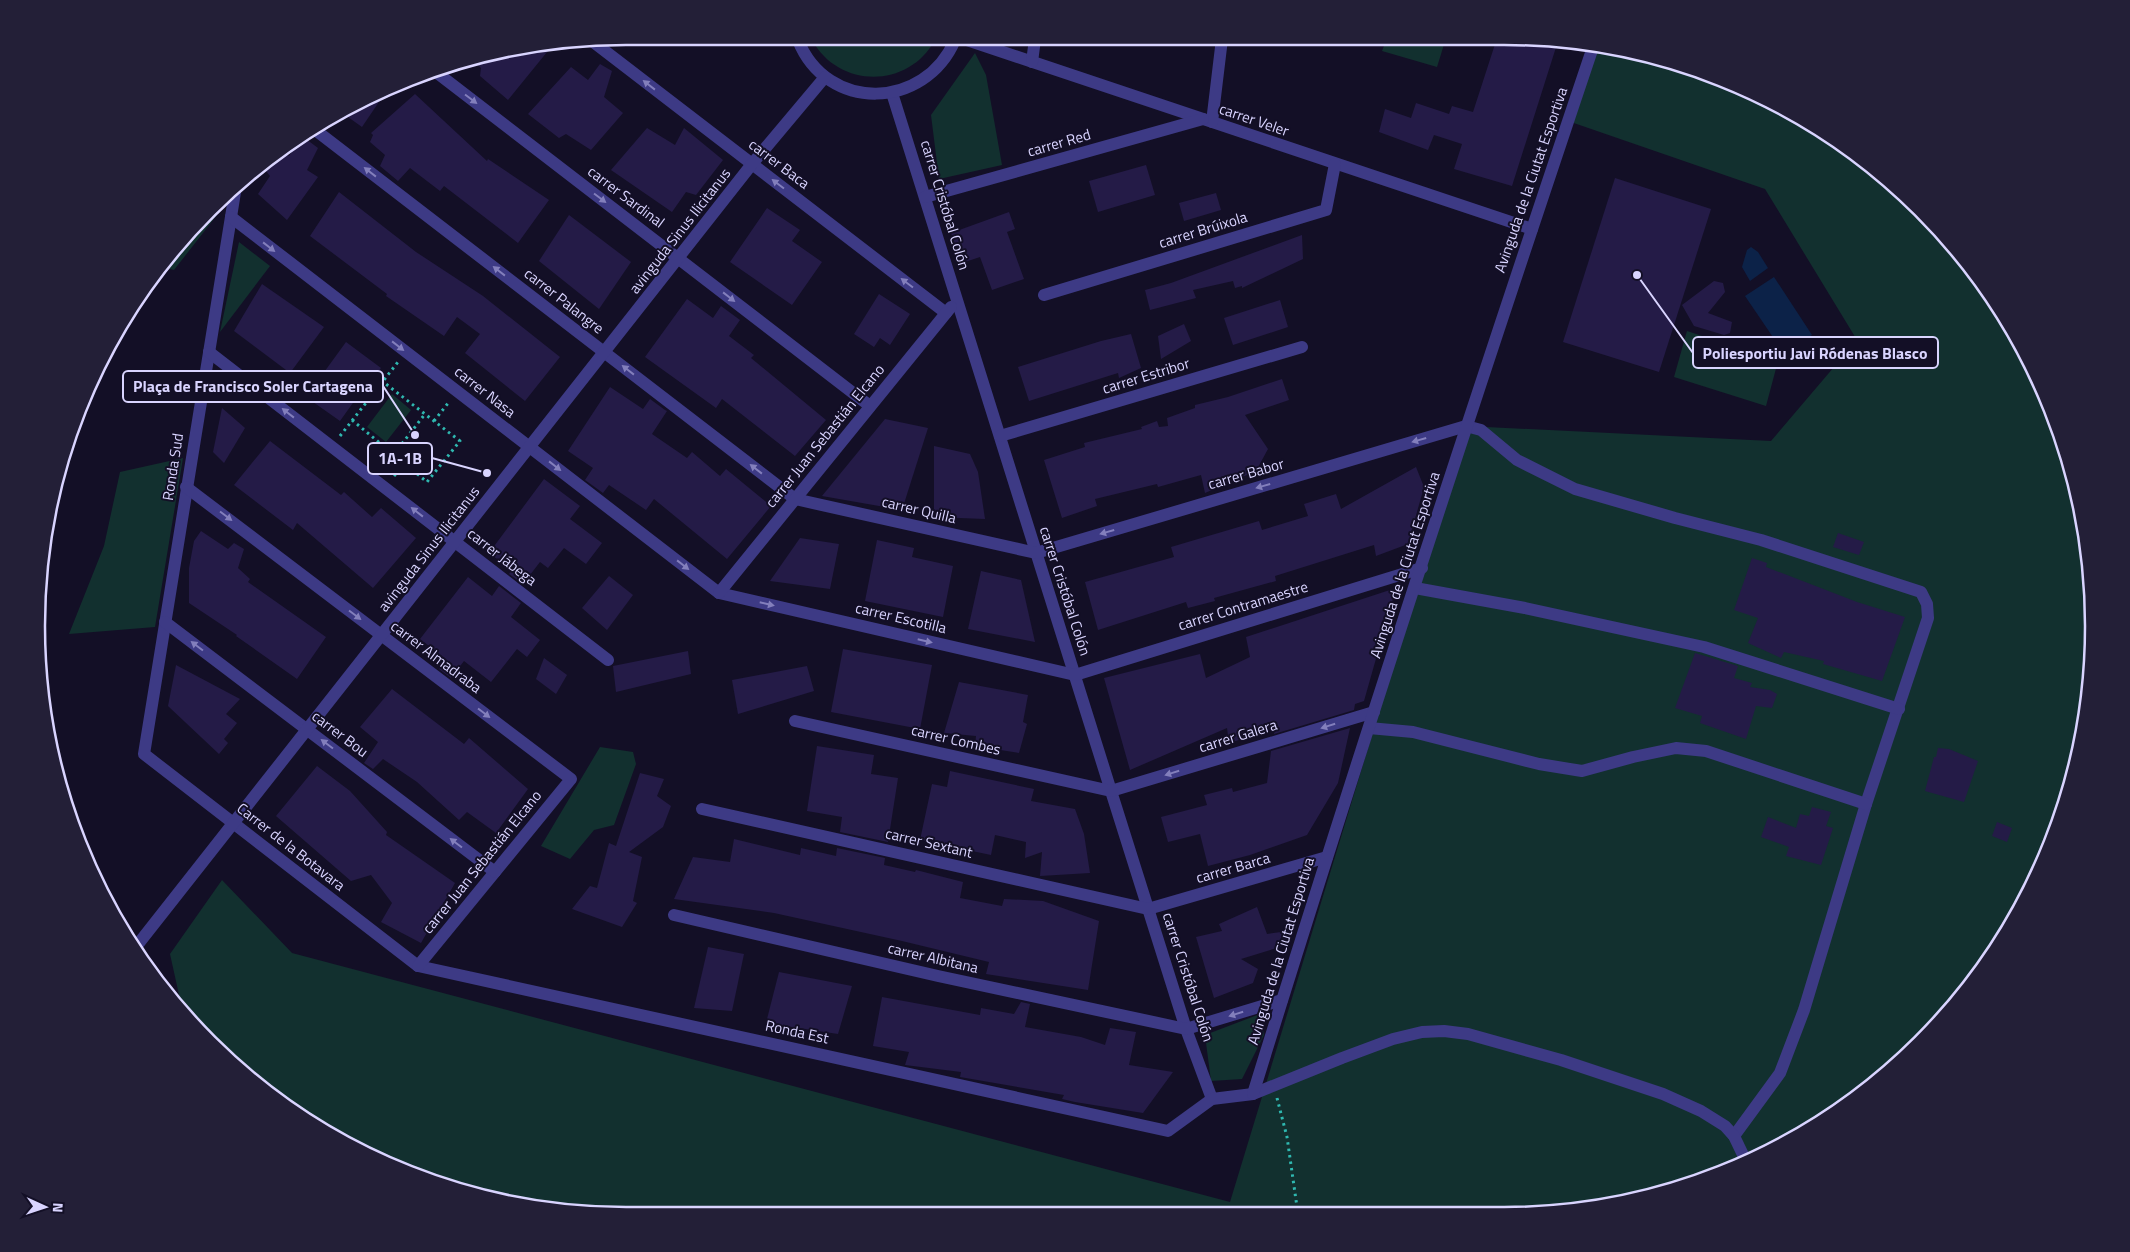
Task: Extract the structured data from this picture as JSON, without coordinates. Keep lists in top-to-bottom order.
{
  "streets": {
    "street": [
      "carrer Veler",
      "carrer Red",
      "carrer Baca",
      "Avinguda de la Ciutat Esportiva",
      "carrer Sardinal",
      "carrer Cristóbal Colón",
      "carrer Brúixola",
      "avinguda Sinus Ilicitanus",
      "carrer Palangre",
      "carrer Estribor",
      "carrer Nasa",
      "carrer Juan Sebastián Elcano",
      "Ronda Sud",
      "carrer Babor",
      "carrer Quilla",
      "carrer Jábega",
      "carrer Contramaestre",
      "carrer Escotilla",
      "carrer Almadraba",
      "carrer Bou",
      "carrer Galera",
      "carrer Combes",
      "carrer Sextant",
      "Carrer de la Botavara",
      "carrer Barca",
      "carrer Albitana",
      "Ronda Est"
    ]
  },
  "crossings": [
    ["carrer Veler", "carrer Red"],
    ["carrer Veler", "Avinguda de la Ciutat Esportiva"],
    ["carrer Veler", "carrer Brúixola"],
    ["carrer Red", "carrer Cristóbal Colón"],
    ["carrer Baca", "avinguda Sinus Ilicitanus"],
    ["carrer Baca", "carrer Juan Sebastián Elcano"],
    ["Avinguda de la Ciutat Esportiva", "carrer Babor"],
    ["Avinguda de la Ciutat Esportiva", "carrer Contramaestre"],
    ["Avinguda de la Ciutat Esportiva", "carrer Galera"],
    ["Avinguda de la Ciutat Esportiva", "carrer Barca"],
    ["carrer Sardinal", "avinguda Sinus Ilicitanus"],
    ["carrer Sardinal", "carrer Juan Sebastián Elcano"],
    ["carrer Cristóbal Colón", "carrer Estribor"],
    ["carrer Cristóbal Colón", "carrer Juan Sebastián Elcano"],
    ["carrer Cristóbal Colón", "carrer Babor"],
    ["carrer Cristóbal Colón", "carrer Quilla"],
    ["carrer Cristóbal Colón", "carrer Contramaestre"],
    ["carrer Cristóbal Colón", "carrer Escotilla"],
    ["carrer Cristóbal Colón", "carrer Galera"],
    ["carrer Cristóbal Colón", "carrer Combes"],
    ["carrer Cristóbal Colón", "carrer Sextant"],
    ["carrer Cristóbal Colón", "carrer Barca"],
    ["carrer Cristóbal Colón", "carrer Albitana"],
    ["carrer Cristóbal Colón", "Ronda Est"],
    ["avinguda Sinus Ilicitanus", "carrer Palangre"],
    ["avinguda Sinus Ilicitanus", "carrer Nasa"],
    ["avinguda Sinus Ilicitanus", "carrer Jábega"],
    ["avinguda Sinus Ilicitanus", "carrer Almadraba"],
    ["avinguda Sinus Ilicitanus", "carrer Bou"],
    ["avinguda Sinus Ilicitanus", "Carrer de la Botavara"],
    ["carrer Palangre", "carrer Juan Sebastián Elcano"],
    ["carrer Palangre", "carrer Quilla"],
    ["carrer Nasa", "carrer Juan Sebastián Elcano"],
    ["carrer Nasa", "Ronda Sud"],
    ["carrer Nasa", "carrer Escotilla"],
    ["carrer Juan Sebastián Elcano", "carrer Quilla"],
    ["carrer Juan Sebastián Elcano", "carrer Escotilla"],
    ["carrer Juan Sebastián Elcano", "carrer Almadraba"],
    ["carrer Juan Sebastián Elcano", "carrer Bou"],
    ["carrer Juan Sebastián Elcano", "Carrer de la Botavara"],
    ["carrer Juan Sebastián Elcano", "Ronda Est"],
    ["Ronda Sud", "carrer Jábega"],
    ["Ronda Sud", "carrer Almadraba"],
    ["Ronda Sud", "carrer Bou"],
    ["Ronda Sud", "Carrer de la Botavara"],
    ["carrer Babor", "carrer Quilla"],
    ["carrer Contramaestre", "carrer Escotilla"],
    ["carrer Galera", "carrer Combes"],
    ["carrer Sextant", "carrer Barca"],
    ["Carrer de la Botavara", "Ronda Est"]
  ],
  "one_way": [
    "carrer Baca",
    "carrer Sardinal",
    "carrer Palangre",
    "carrer Nasa",
    "carrer Babor",
    "carrer Jábega",
    "carrer Escotilla",
    "carrer Almadraba",
    "carrer Bou",
    "carrer Galera"
  ],
  "places": ["Poliesportiu Javi Ródenas Blasco", "Plaça de Francisco Soler Cartagena", "1A-1B"],
  "north": "right"
}
